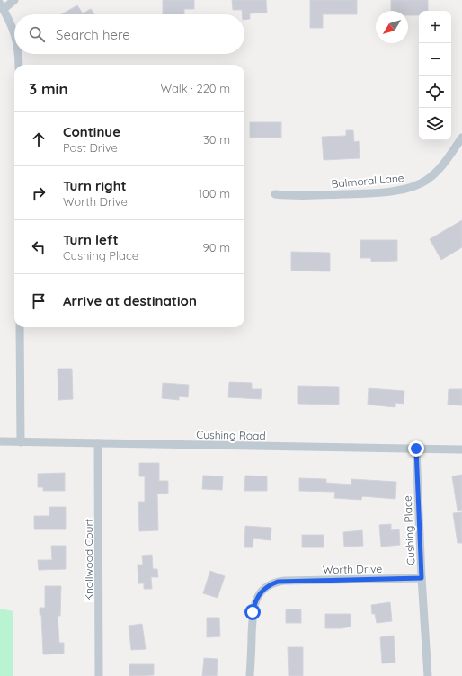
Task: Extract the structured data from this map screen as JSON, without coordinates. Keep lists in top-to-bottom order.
{
  "streets": {
    "street": [
      "Balmoral Lane",
      "Cushing Road",
      "Cushing Place",
      "Knollwood Court",
      "Worth Drive"
    ]
  },
  "crossings": [
    ["Cushing Road", "Cushing Place"],
    ["Cushing Road", "Knollwood Court"],
    ["Cushing Place", "Worth Drive"]
  ],
  "north": "bottom left",
  "page": {
    "map_buttons": ["+", "−"],
    "search": "Search here",
    "heading": ["3 min", "Walk · 220 m"],
    "list": [
      ["Continue", "Post Drive", "30 m"],
      ["Turn right", "Worth Drive", "100 m"],
      ["Turn left", "Cushing Place", "90 m"],
      "Arrive at destination"
    ]
  }
}
